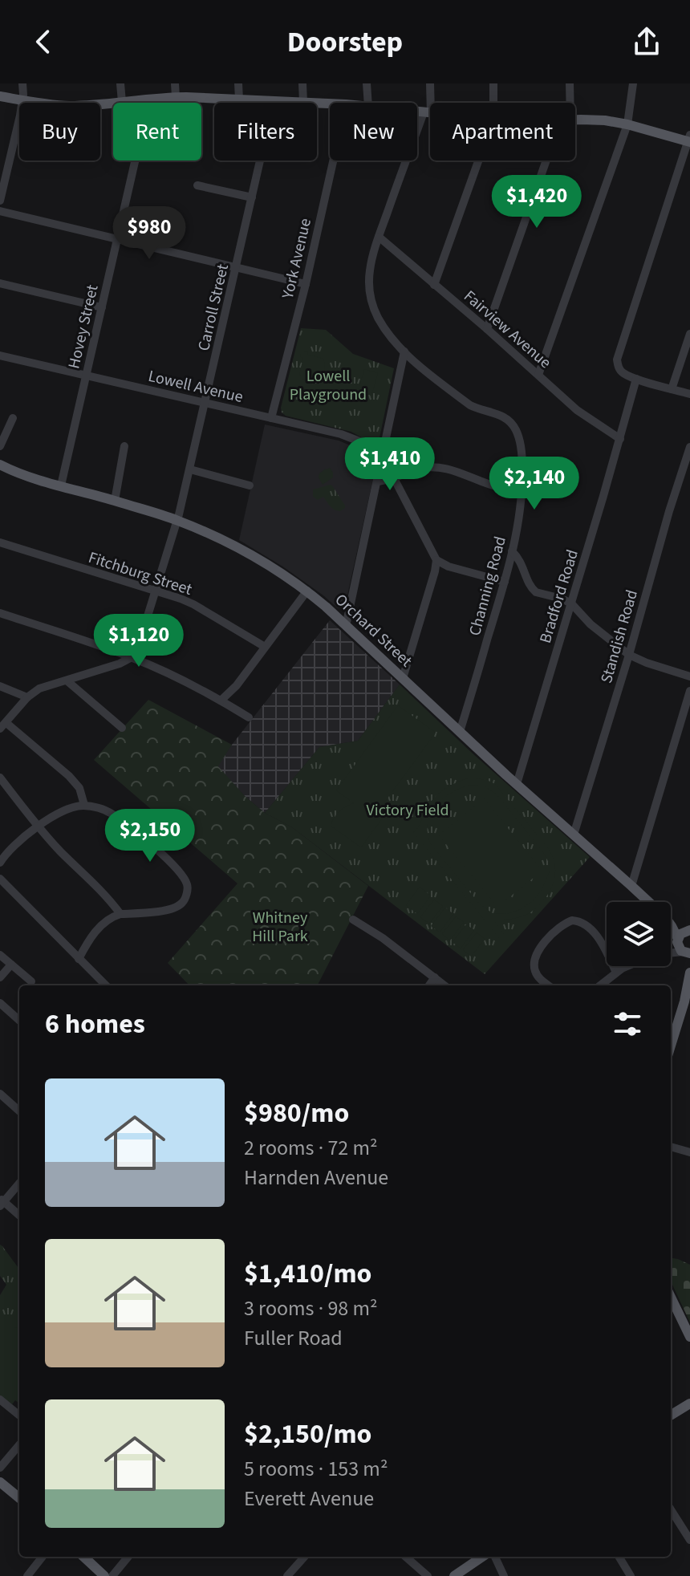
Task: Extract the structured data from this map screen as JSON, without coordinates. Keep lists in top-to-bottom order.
{
  "streets": {
    "main road": ["Orchard Street"],
    "street": [
      "York Avenue",
      "Carroll Street",
      "Hovey Street",
      "Fairview Avenue",
      "Lowell Avenue",
      "Fitchburg Street",
      "Channing Road",
      "Bradford Road",
      "Standish Road"
    ]
  },
  "crossings": [
    ["York Avenue", "Lowell Avenue"],
    ["Carroll Street", "Lowell Avenue"],
    ["Carroll Street", "Fitchburg Street"],
    ["Carroll Street", "Orchard Street"],
    ["Hovey Street", "Lowell Avenue"],
    ["Hovey Street", "Orchard Street"],
    ["Fairview Avenue", "Channing Road"],
    ["Fairview Avenue", "Bradford Road"],
    ["Channing Road", "Orchard Street"],
    ["Bradford Road", "Orchard Street"],
    ["Orchard Street", "Standish Road"]
  ],
  "parks": ["Lowell Playground", "Victory Field", "Whitney Hill Park"],
  "page": {
    "header": "Doorstep",
    "chip": [
      "Buy",
      "Rent",
      "Filters",
      "New",
      "Apartment"
    ],
    "price": [
      "$1,420",
      "$980",
      "$1,410",
      "$2,140",
      "$1,120",
      "$2,150"
    ],
    "heading": "6 homes",
    "list": [
      {
        "name": "$980/mo",
        "note": "2 rooms · 72 m² · Harnden Avenue"
      },
      {
        "name": "$1,410/mo",
        "note": "3 rooms · 98 m² · Fuller Road"
      },
      {
        "name": "$2,150/mo",
        "note": "5 rooms · 153 m² · Everett Avenue"
      }
    ]
  }
}
